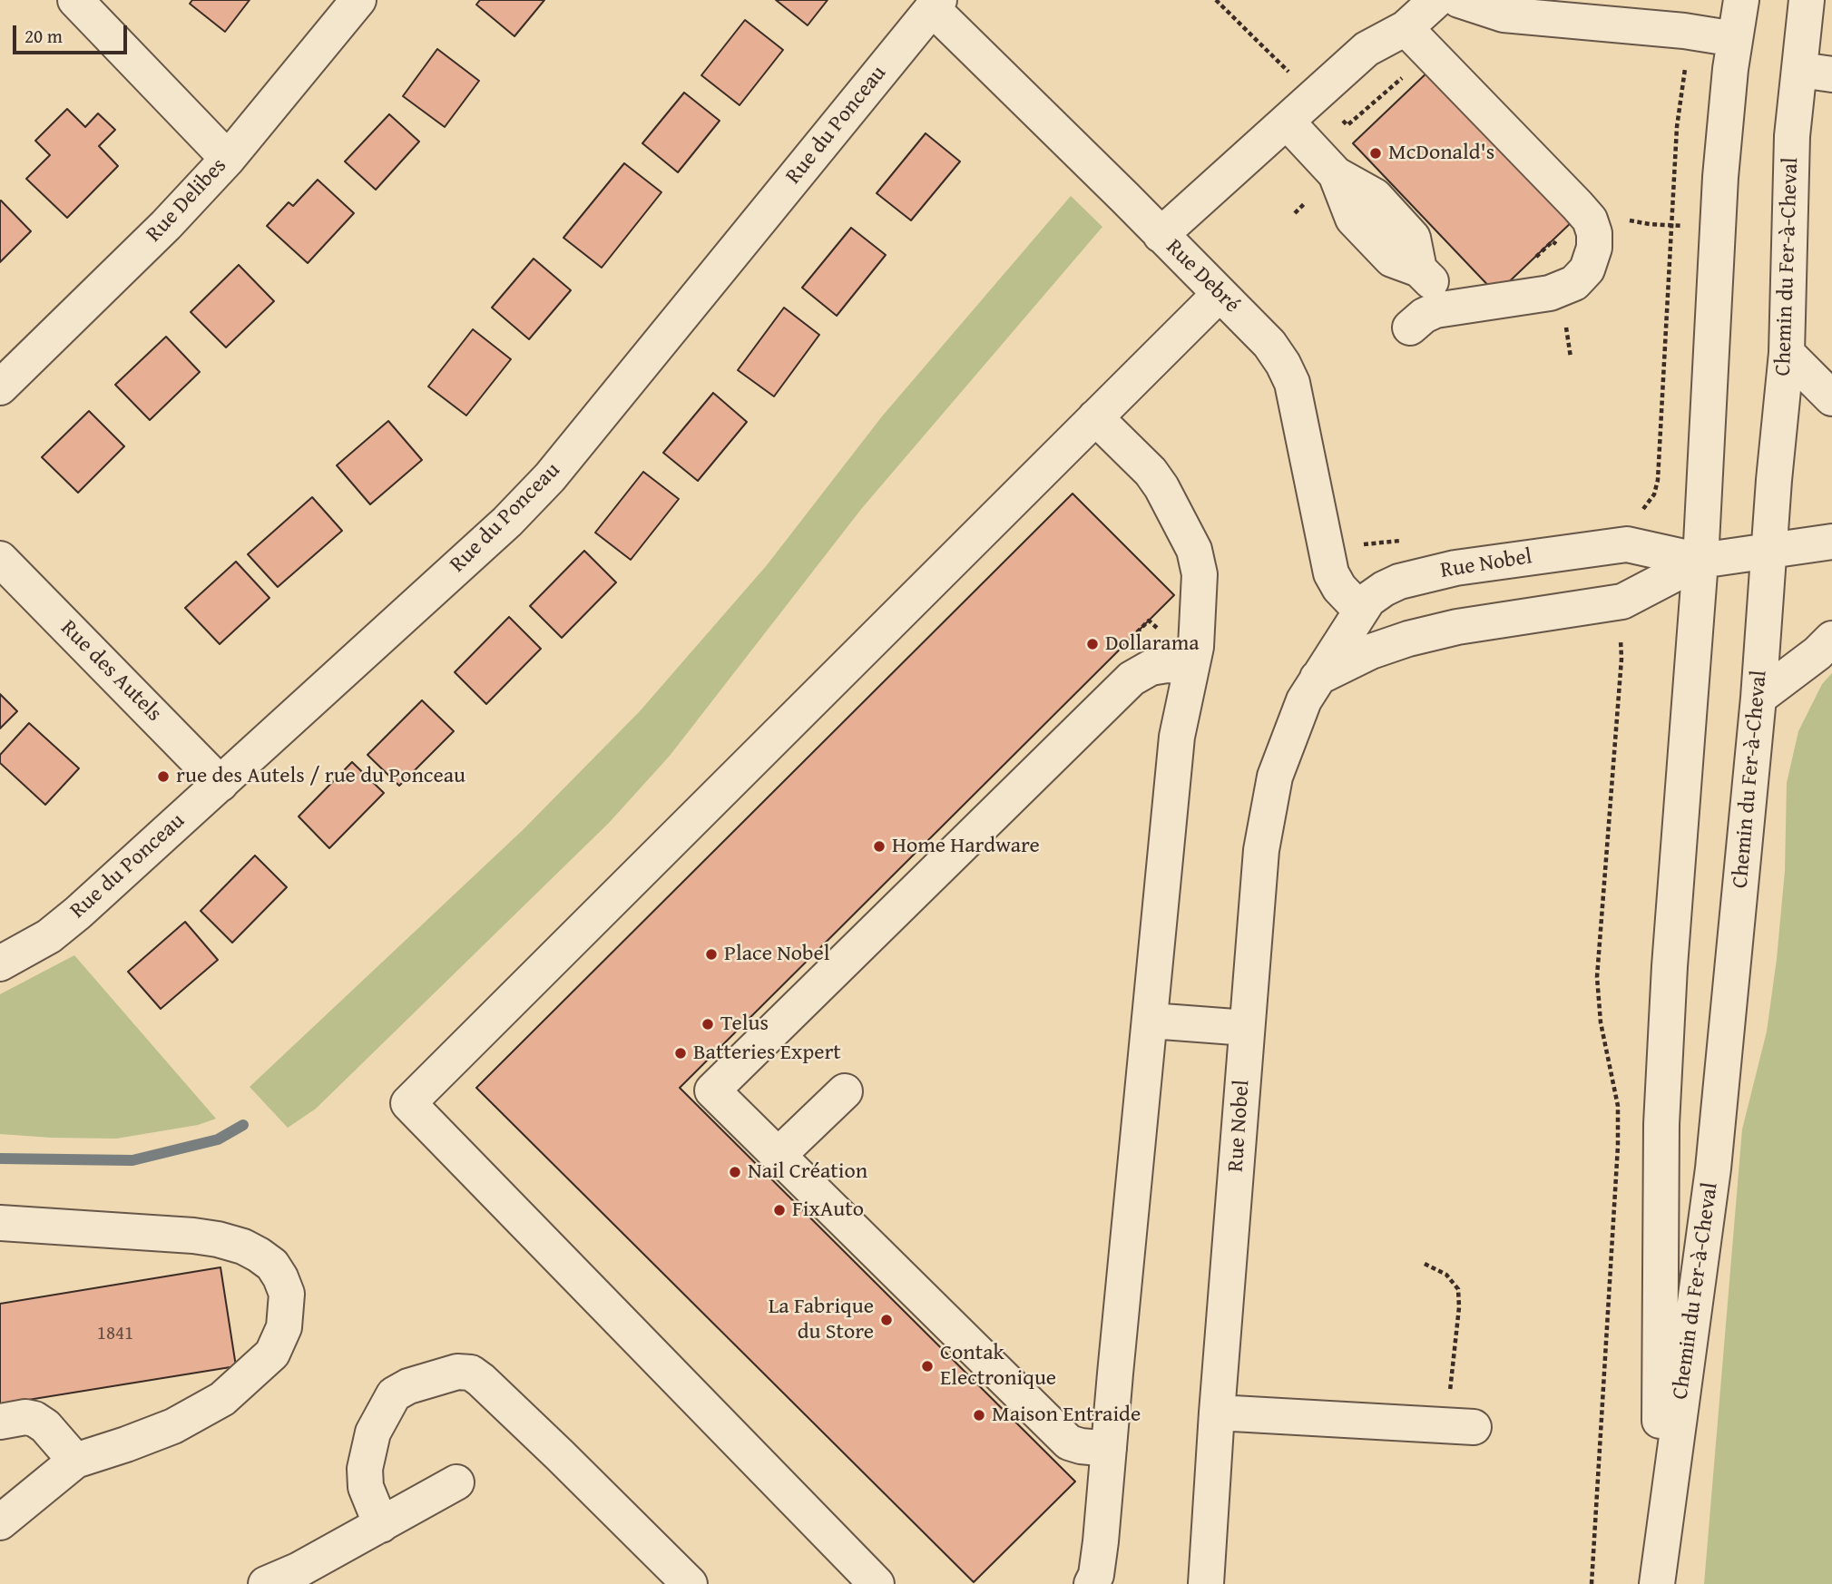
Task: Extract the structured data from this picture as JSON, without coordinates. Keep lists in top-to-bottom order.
{
  "streets": {
    "street": [
      "Rue du Ponceau",
      "Rue Delibes",
      "Chemin du Fer-à-Cheval",
      "Rue Debré",
      "Rue Nobel",
      "Rue des Autels"
    ]
  },
  "crossings": [
    ["Rue du Ponceau", "Rue Debré"],
    ["Rue du Ponceau", "Rue des Autels"],
    ["Chemin du Fer-à-Cheval", "Rue Nobel"],
    ["Rue Debré", "Rue Nobel"]
  ],
  "places": [
    "McDonald's",
    "Dollarama",
    "rue des Autels / rue du Ponceau",
    "Home Hardware",
    "Place Nobel",
    "Telus",
    "Batteries Expert",
    "Nail Création",
    "FixAuto",
    "La Fabrique du Store",
    "Contak Electronique",
    "Maison Entraide"
  ],
  "house_numbers": ["1841"],
  "scale_bar": "20 m"
}
